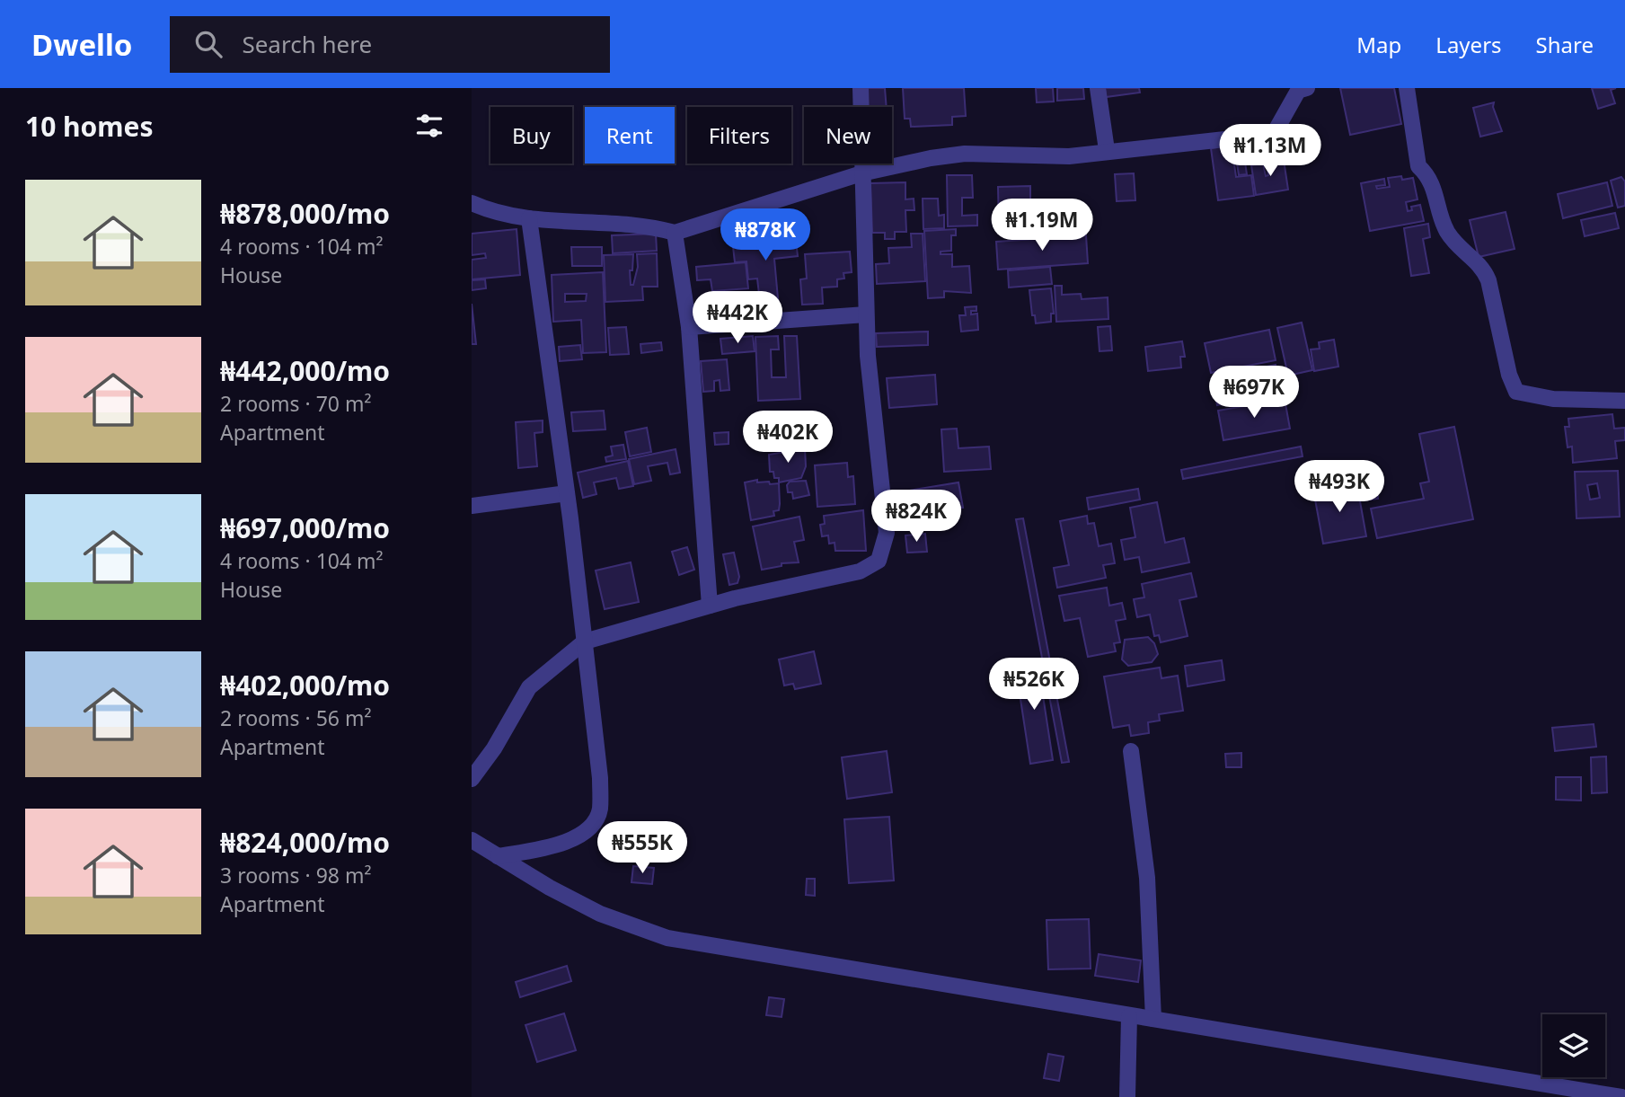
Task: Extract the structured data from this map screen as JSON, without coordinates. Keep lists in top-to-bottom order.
{
  "page": {
    "header": "Dwello",
    "search": "Search here",
    "nav": ["Map", "Layers", "Share"],
    "heading": "10 homes",
    "chip": [
      "Buy",
      "Rent",
      "Filters",
      "New"
    ],
    "price": [
      "₦1.13M",
      "₦1.19M",
      "₦878K",
      "₦442K",
      "₦697K",
      "₦402K",
      "₦493K",
      "₦824K",
      "₦526K",
      "₦555K"
    ],
    "list": [
      {
        "name": "₦878,000/mo",
        "note": "4 rooms · 104 m² · House"
      },
      {
        "name": "₦442,000/mo",
        "note": "2 rooms · 70 m² · Apartment"
      },
      {
        "name": "₦697,000/mo",
        "note": "4 rooms · 104 m² · House"
      },
      {
        "name": "₦402,000/mo",
        "note": "2 rooms · 56 m² · Apartment"
      },
      {
        "name": "₦824,000/mo",
        "note": "3 rooms · 98 m² · Apartment"
      }
    ]
  }
}
